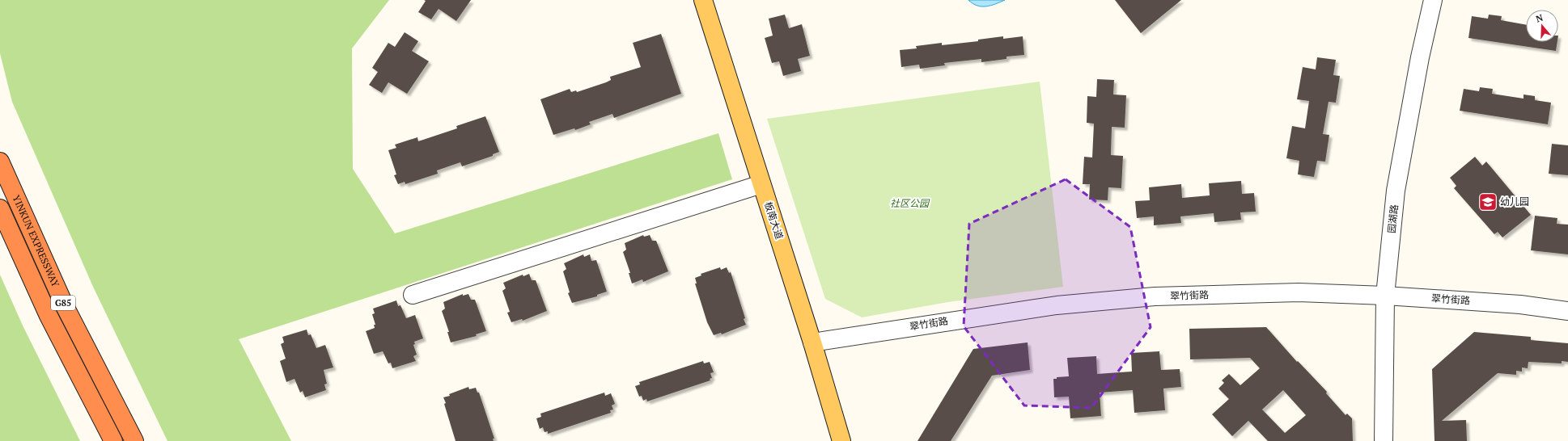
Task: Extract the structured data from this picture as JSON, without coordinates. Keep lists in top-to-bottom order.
{
  "streets": {
    "highway": ["YINKUN EXPRESSWAY", "G85"],
    "main road": ["板南大道"],
    "street": ["园湖路", "翠竹街路"]
  },
  "crossings": [
    ["园湖路", "翠竹街路"],
    ["板南大道", "翠竹街路"]
  ],
  "parks": ["社区公园"],
  "places": {
    "school or university": ["幼儿园"]
  },
  "north": "top"
}
